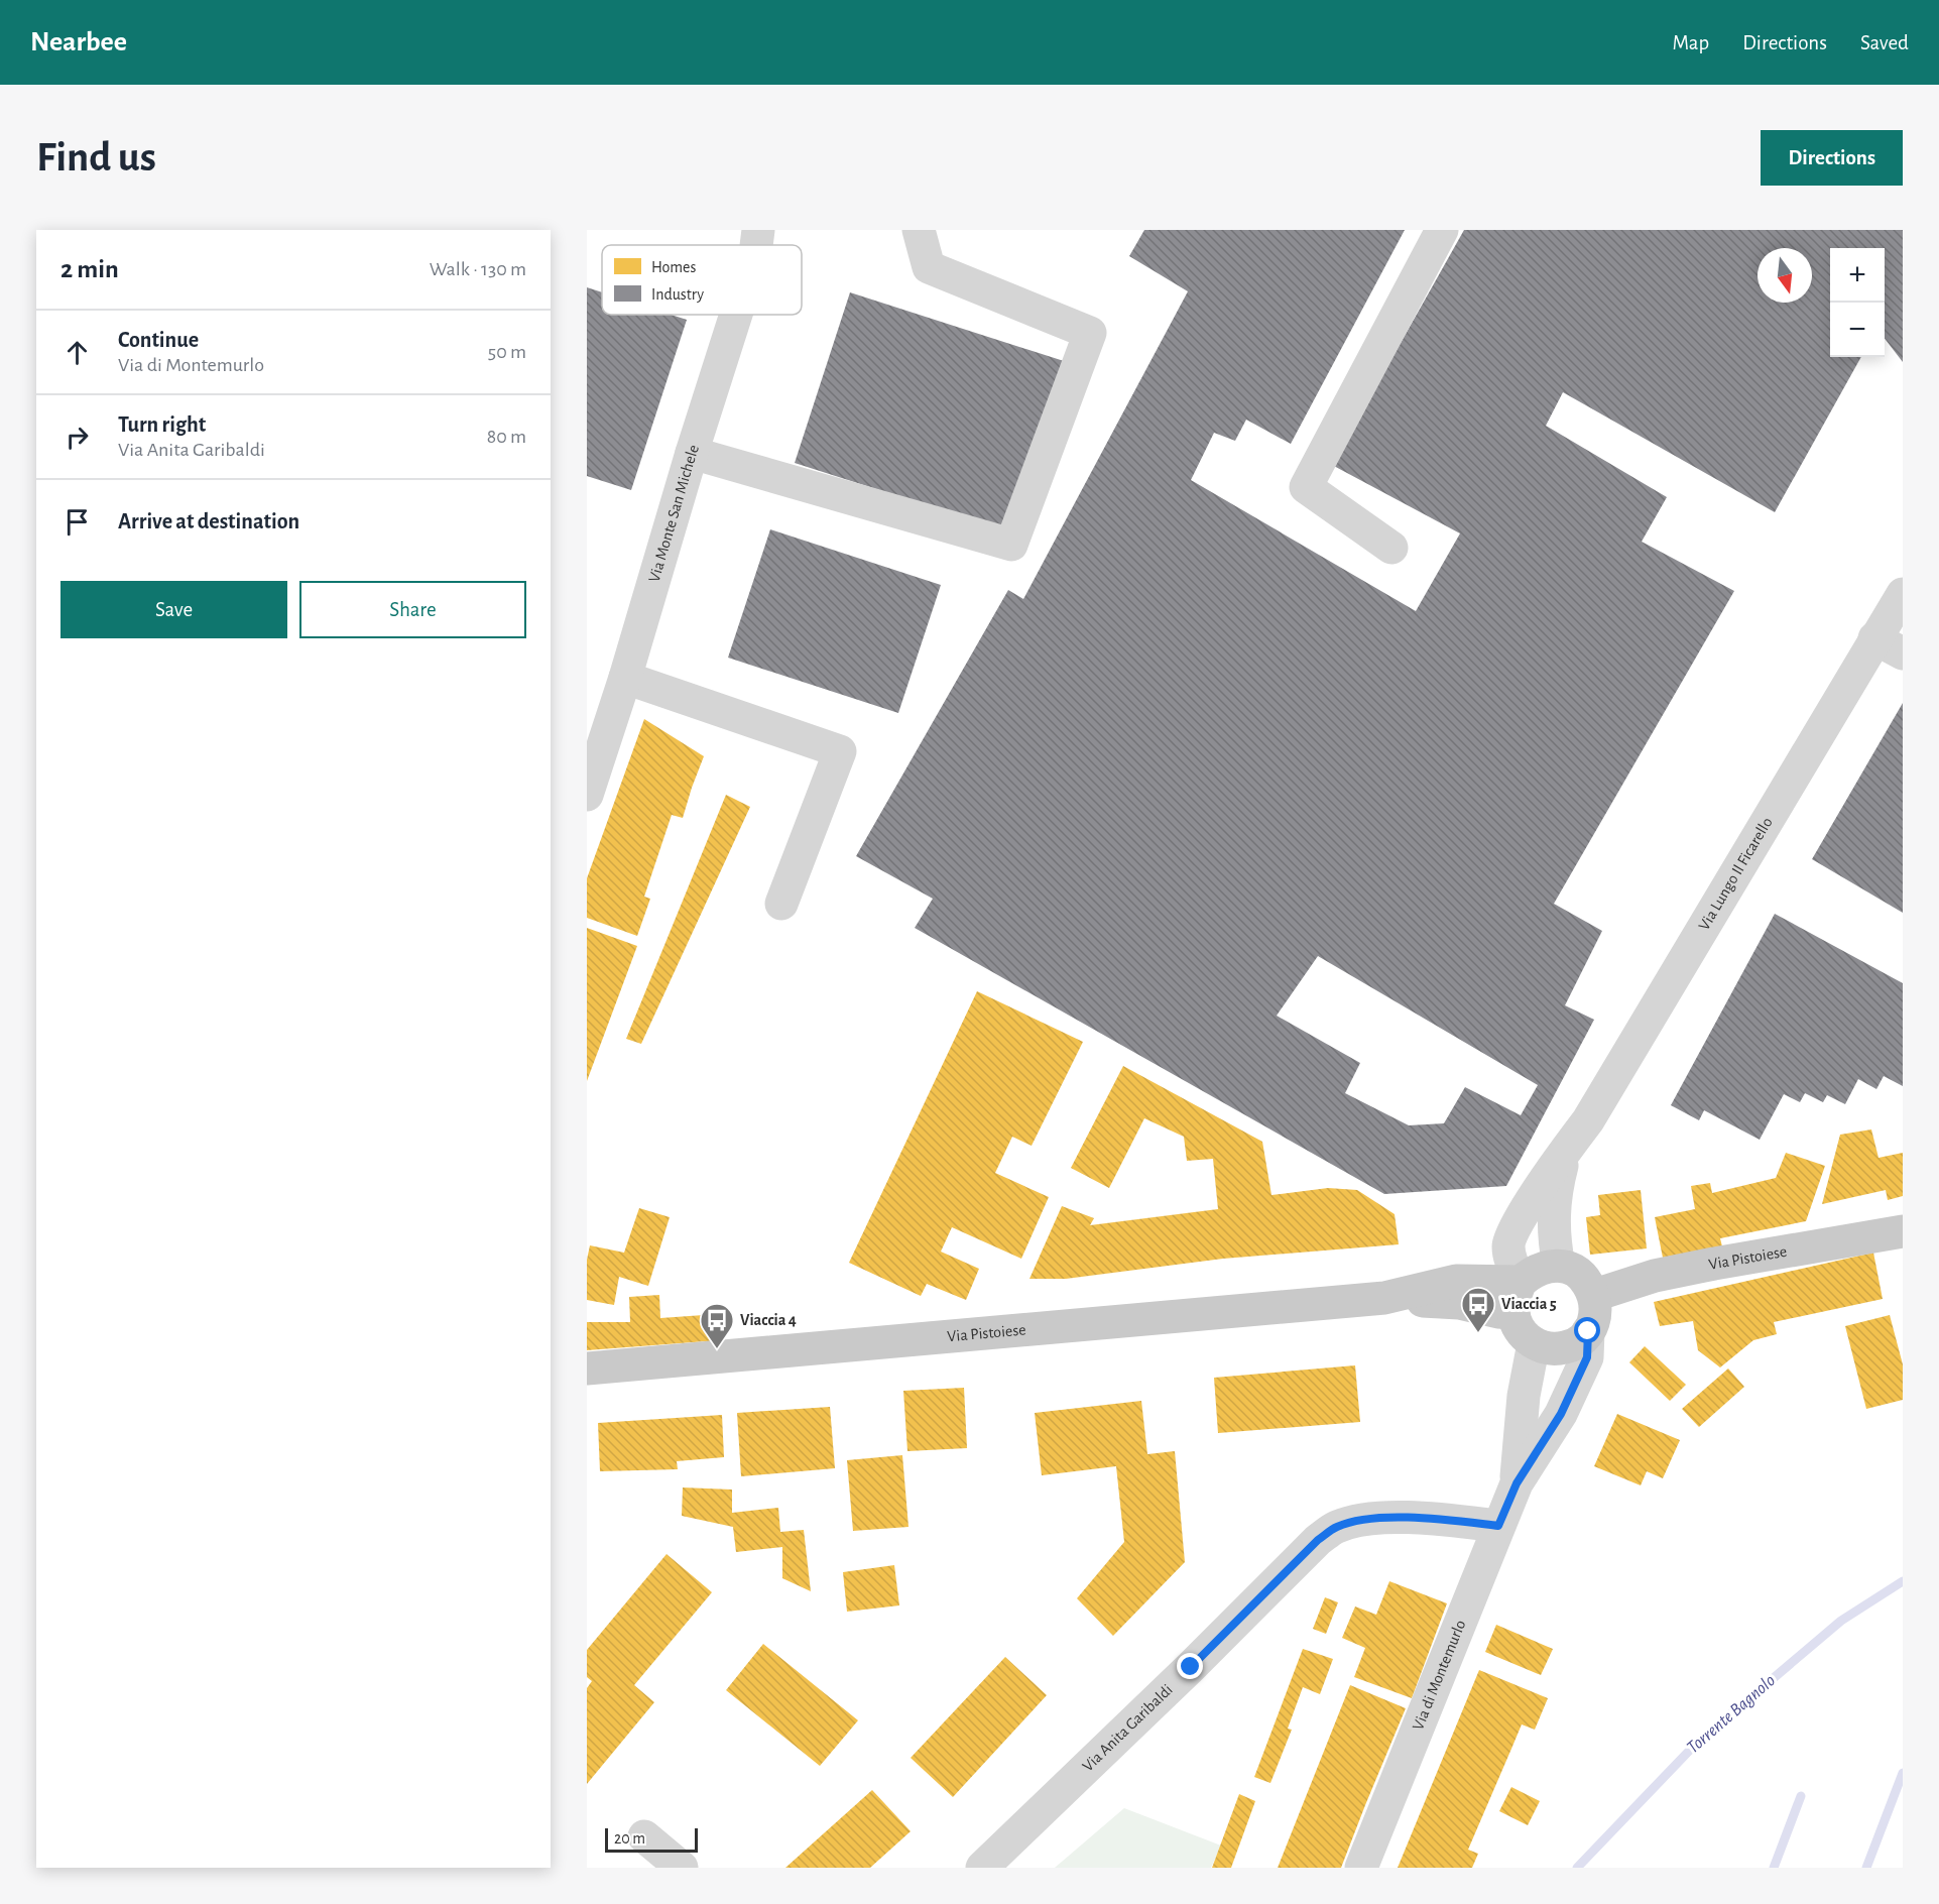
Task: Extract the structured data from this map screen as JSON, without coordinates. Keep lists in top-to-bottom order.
{
  "streets": {
    "main road": ["Via Pistoiese"],
    "street": [
      "Via Monte San Michele",
      "Via Lungo Il Ficarello",
      "Via di Montemurlo",
      "Via Anita Garibaldi"
    ]
  },
  "crossings": [
    ["Via Lungo Il Ficarello", "Via Pistoiese"],
    ["Via Lungo Il Ficarello", "Via di Montemurlo"],
    ["Via Pistoiese", "Via di Montemurlo"],
    ["Via di Montemurlo", "Via Anita Garibaldi"]
  ],
  "water": ["Torrente Bagnolo"],
  "places": {
    "bus stop": ["Viaccia 5", "Viaccia 4"]
  },
  "legend": ["Homes", "Industry"],
  "scale_bar": "20 m",
  "north": "bottom",
  "page": {
    "header": "Nearbee",
    "nav": ["Map", "Directions", "Saved"],
    "buttons": [
      "Directions",
      ["Save", "Share"]
    ],
    "title": "Find us",
    "heading": ["2 min", "Walk · 130 m"],
    "map_buttons": ["+", "−"],
    "list": [
      ["Continue", "Via di Montemurlo", "50 m"],
      ["Turn right", "Via Anita Garibaldi", "80 m"],
      "Arrive at destination"
    ],
    "scale": "20 m"
  }
}
